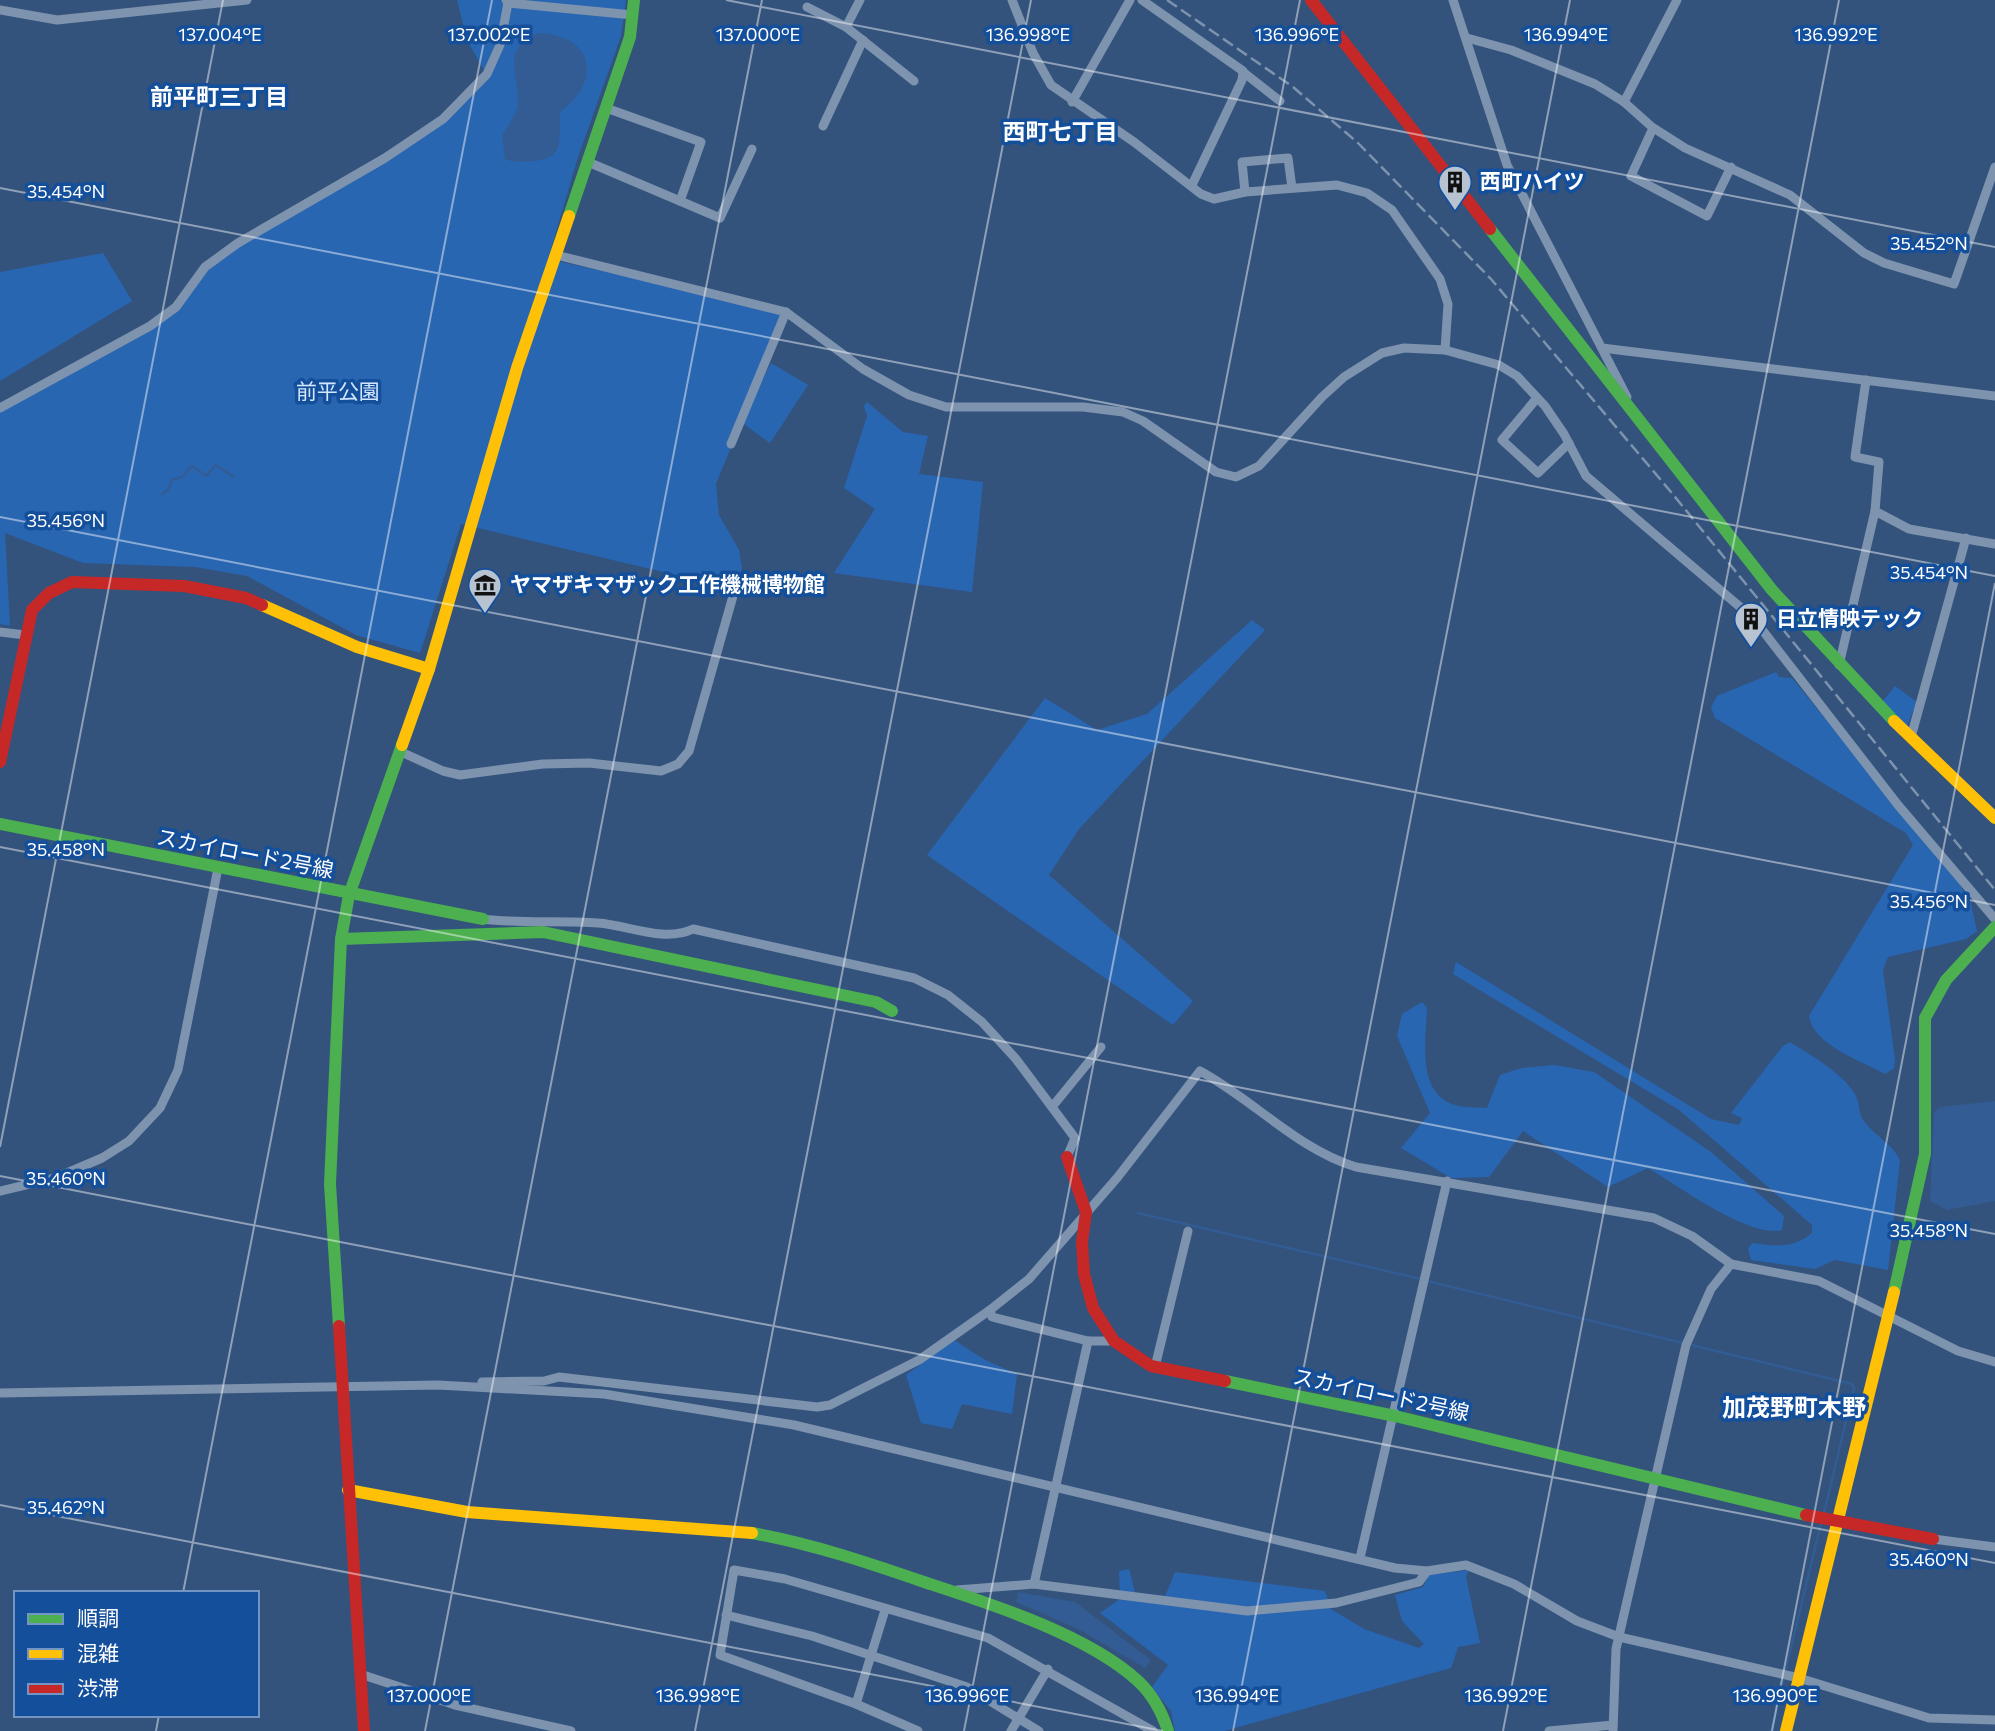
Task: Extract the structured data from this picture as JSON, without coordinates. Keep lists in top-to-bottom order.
{
  "streets": {
    "street": ["スカイロード2号線"]
  },
  "districts": ["前平町三丁目", "西町七丁目", "加茂野町木野"],
  "parks": ["前平公園"],
  "places": {
    "building": ["西町ハイツ", "日立情映テック"],
    "museum": ["ヤマザキマザック工作機械博物館"]
  },
  "legend": ["順調", "混雑", "渋滞"],
  "coordinates": [
    "137.004°E",
    "137.002°E",
    "137.000°E",
    "136.998°E",
    "136.996°E",
    "136.994°E",
    "136.992°E",
    "35.454°N",
    "35.452°N",
    "35.456°N",
    "35.458°N",
    "35.460°N",
    "35.462°N",
    "136.990°E"
  ]
}
